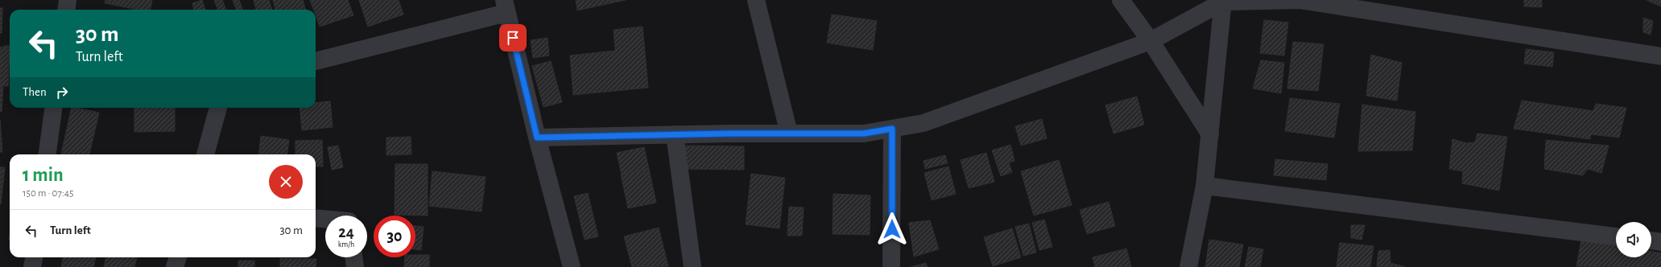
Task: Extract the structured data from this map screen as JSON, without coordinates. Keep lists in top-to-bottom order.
{
  "page": {
    "turn": ["30 m", "Turn left"],
    "then": "Then",
    "heading": ["1 min", "150 m · 07:45"],
    "list": [
      {
        "name": "Turn left",
        "value": "30 m"
      }
    ],
    "speed": "24 km/h",
    "limit": "30"
  }
}
